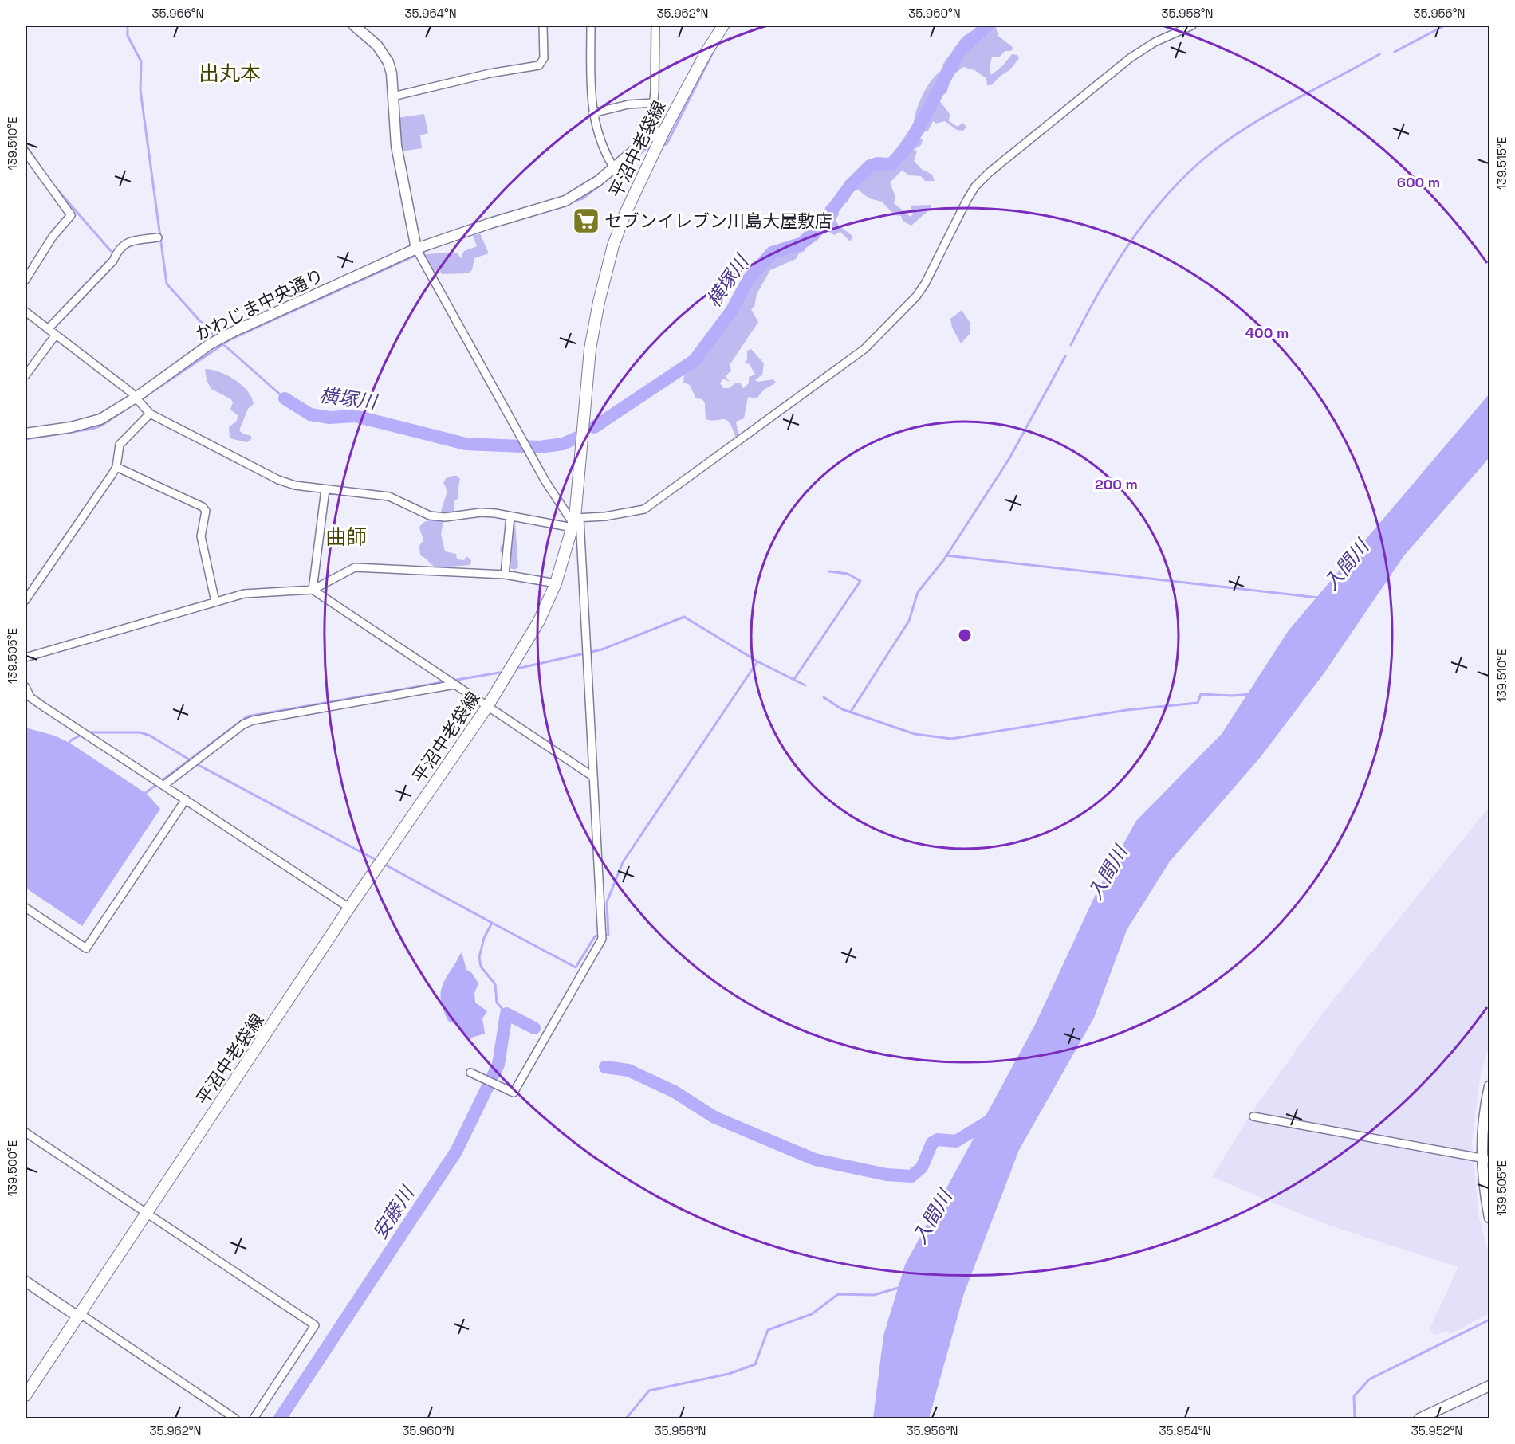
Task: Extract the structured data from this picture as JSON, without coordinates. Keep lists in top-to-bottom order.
{
  "streets": {
    "main road": ["平沼中老袋線"],
    "street": ["かわじま中央通り"]
  },
  "crossings": [
    ["平沼中老袋線", "かわじま中央通り"]
  ],
  "districts": ["出丸本", "曲師"],
  "water": ["横塚川", "入間川", "安藤川"],
  "places": {
    "supermarket": ["セブンイレブン川島大屋敷店"]
  },
  "coordinates": [
    "35.966°N",
    "35.964°N",
    "35.962°N",
    "35.960°N",
    "35.958°N",
    "35.956°N",
    "139.510°E",
    "139.515°E",
    "139.505°E",
    "139.500°E",
    "35.954°N",
    "35.952°N"
  ],
  "rings": ["600 m", "400 m", "200 m"]
}
